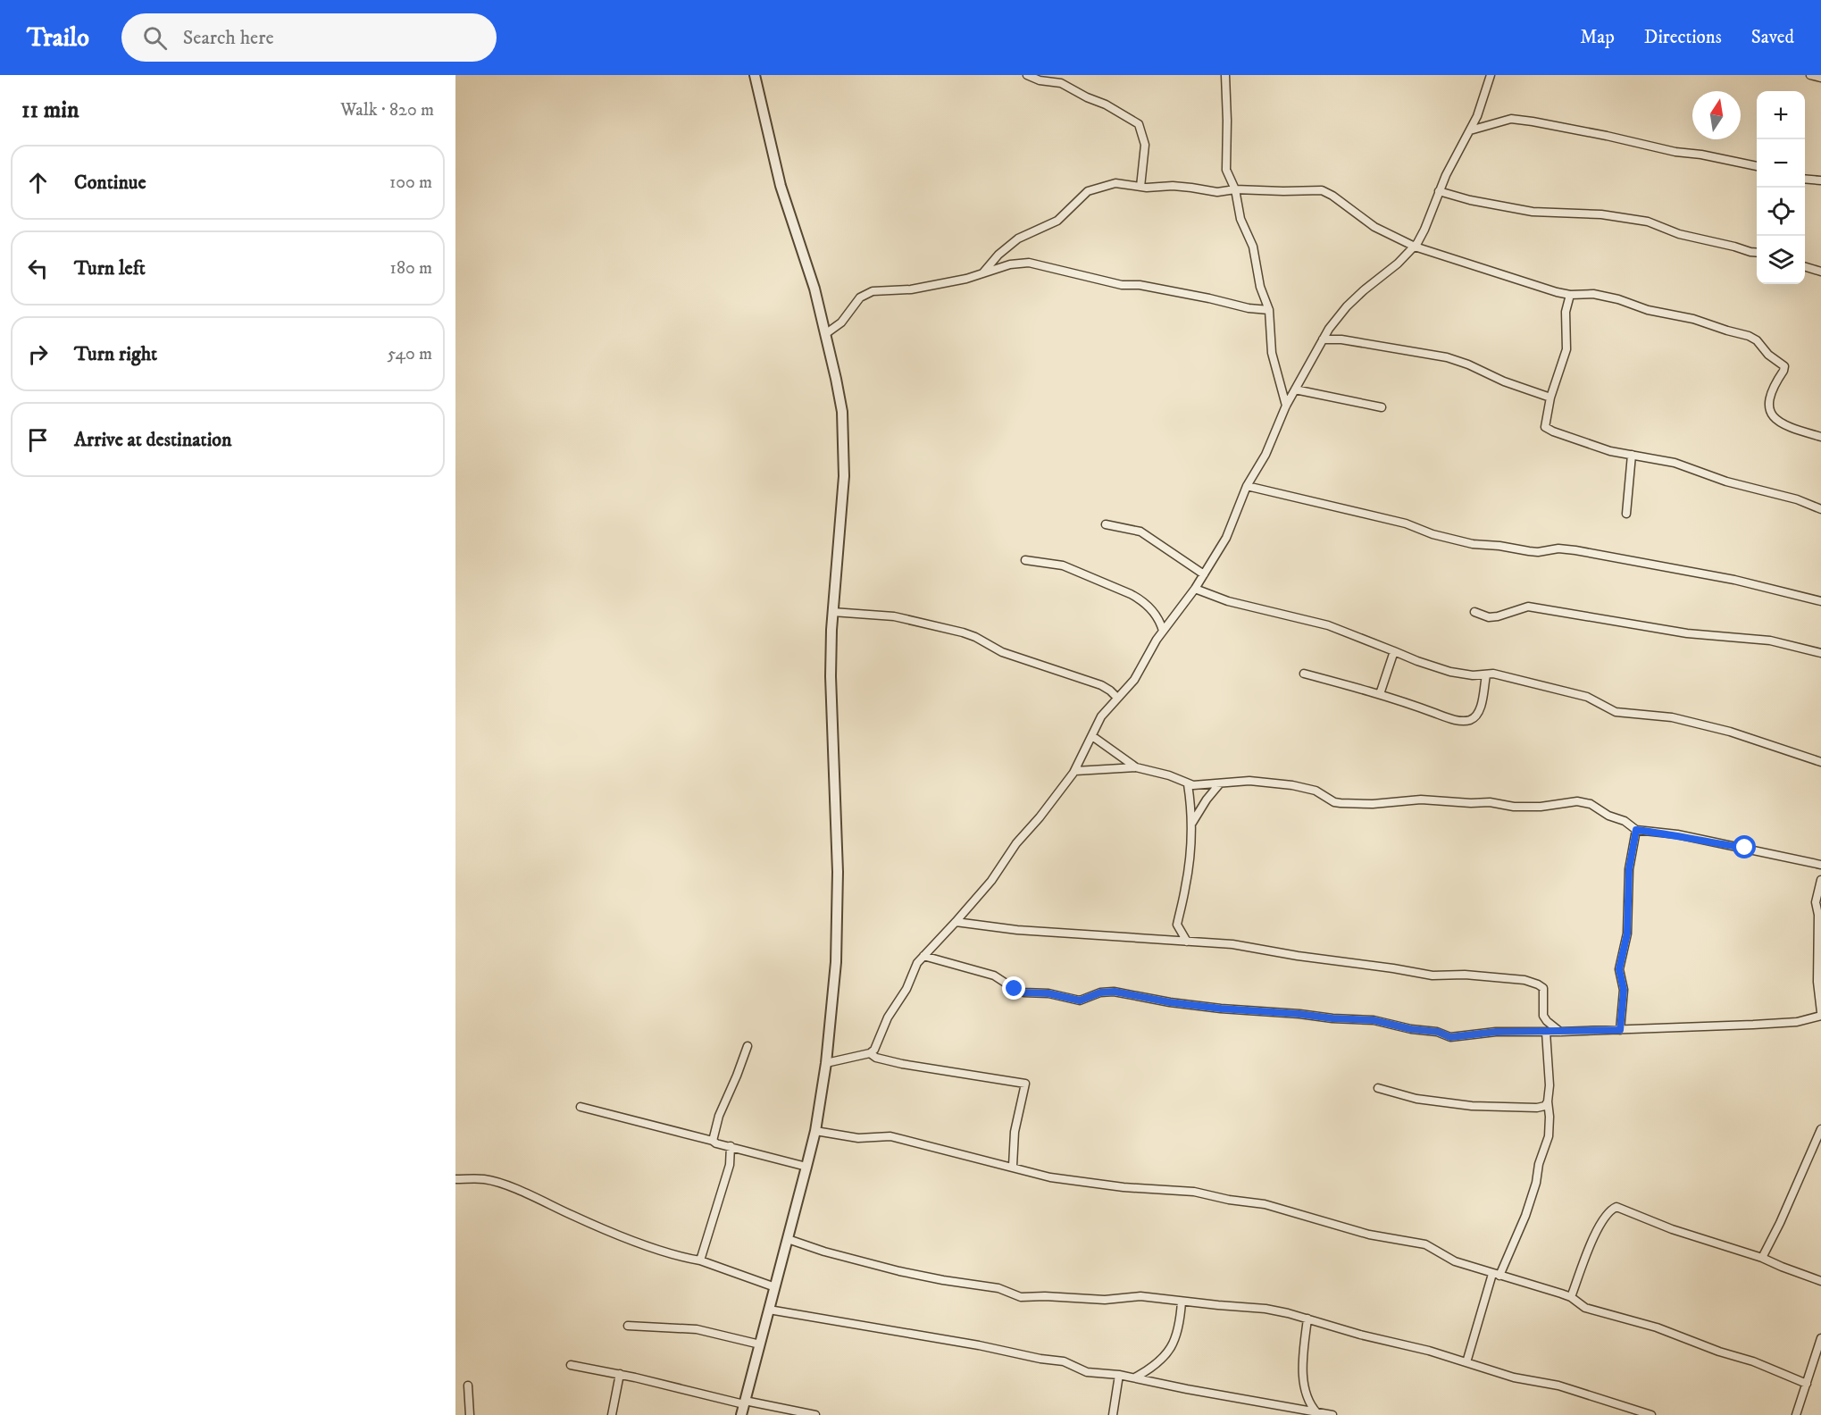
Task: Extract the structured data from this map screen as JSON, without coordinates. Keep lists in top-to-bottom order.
{
  "north": "top",
  "page": {
    "header": "Trailo",
    "search": "Search here",
    "nav": ["Map", "Directions", "Saved"],
    "heading": ["11 min", "Walk · 820 m"],
    "map_buttons": ["+", "−"],
    "list": [
      ["Continue", "100 m"],
      ["Turn left", "180 m"],
      ["Turn right", "540 m"],
      "Arrive at destination"
    ]
  }
}
